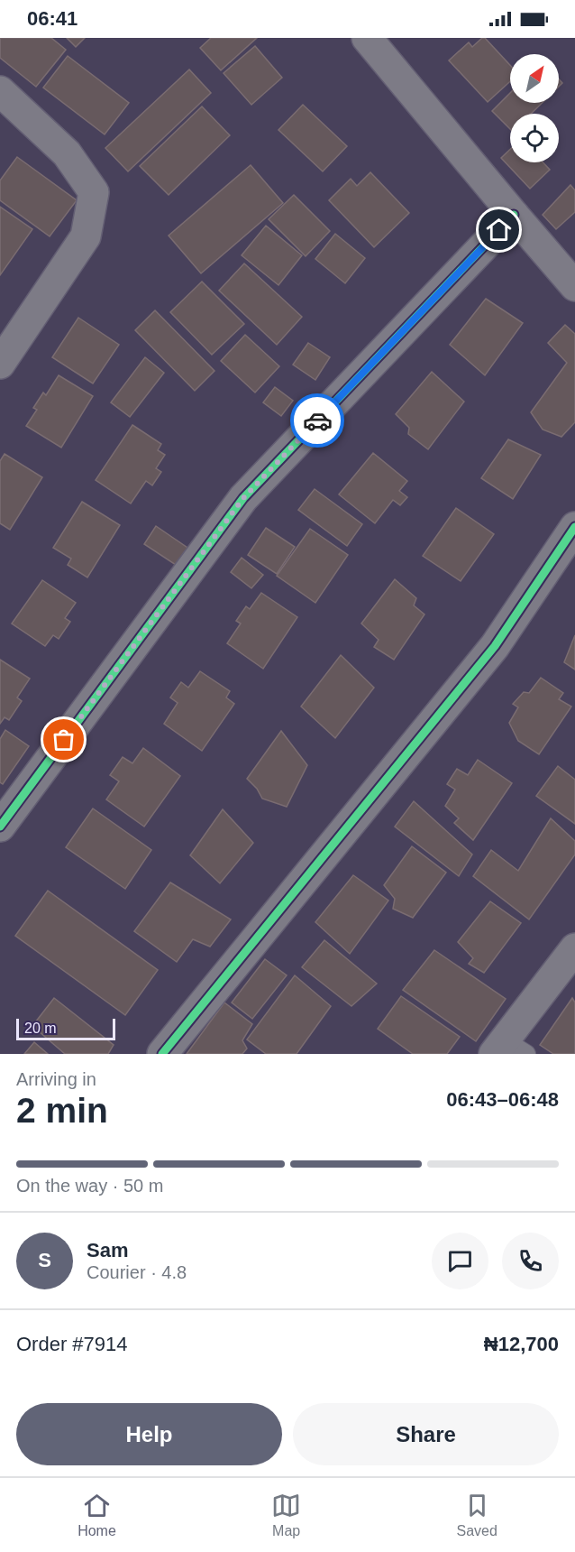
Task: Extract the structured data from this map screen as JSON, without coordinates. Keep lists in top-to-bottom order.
{
  "scale_bar": "20 m",
  "north": "top right",
  "page": {
    "status": "06:41",
    "scale": "20 m",
    "heading": ["2 min", "Arriving in", "06:43–06:48"],
    "panel": [
      "Sam",
      "Courier · 4.8",
      "Order #7914",
      "₦12,700"
    ],
    "bar": "On the way · 50 m",
    "round": "S",
    "buttons": ["Help", "Share"],
    "tabs": ["Home", "Map", "Saved"]
  }
}
